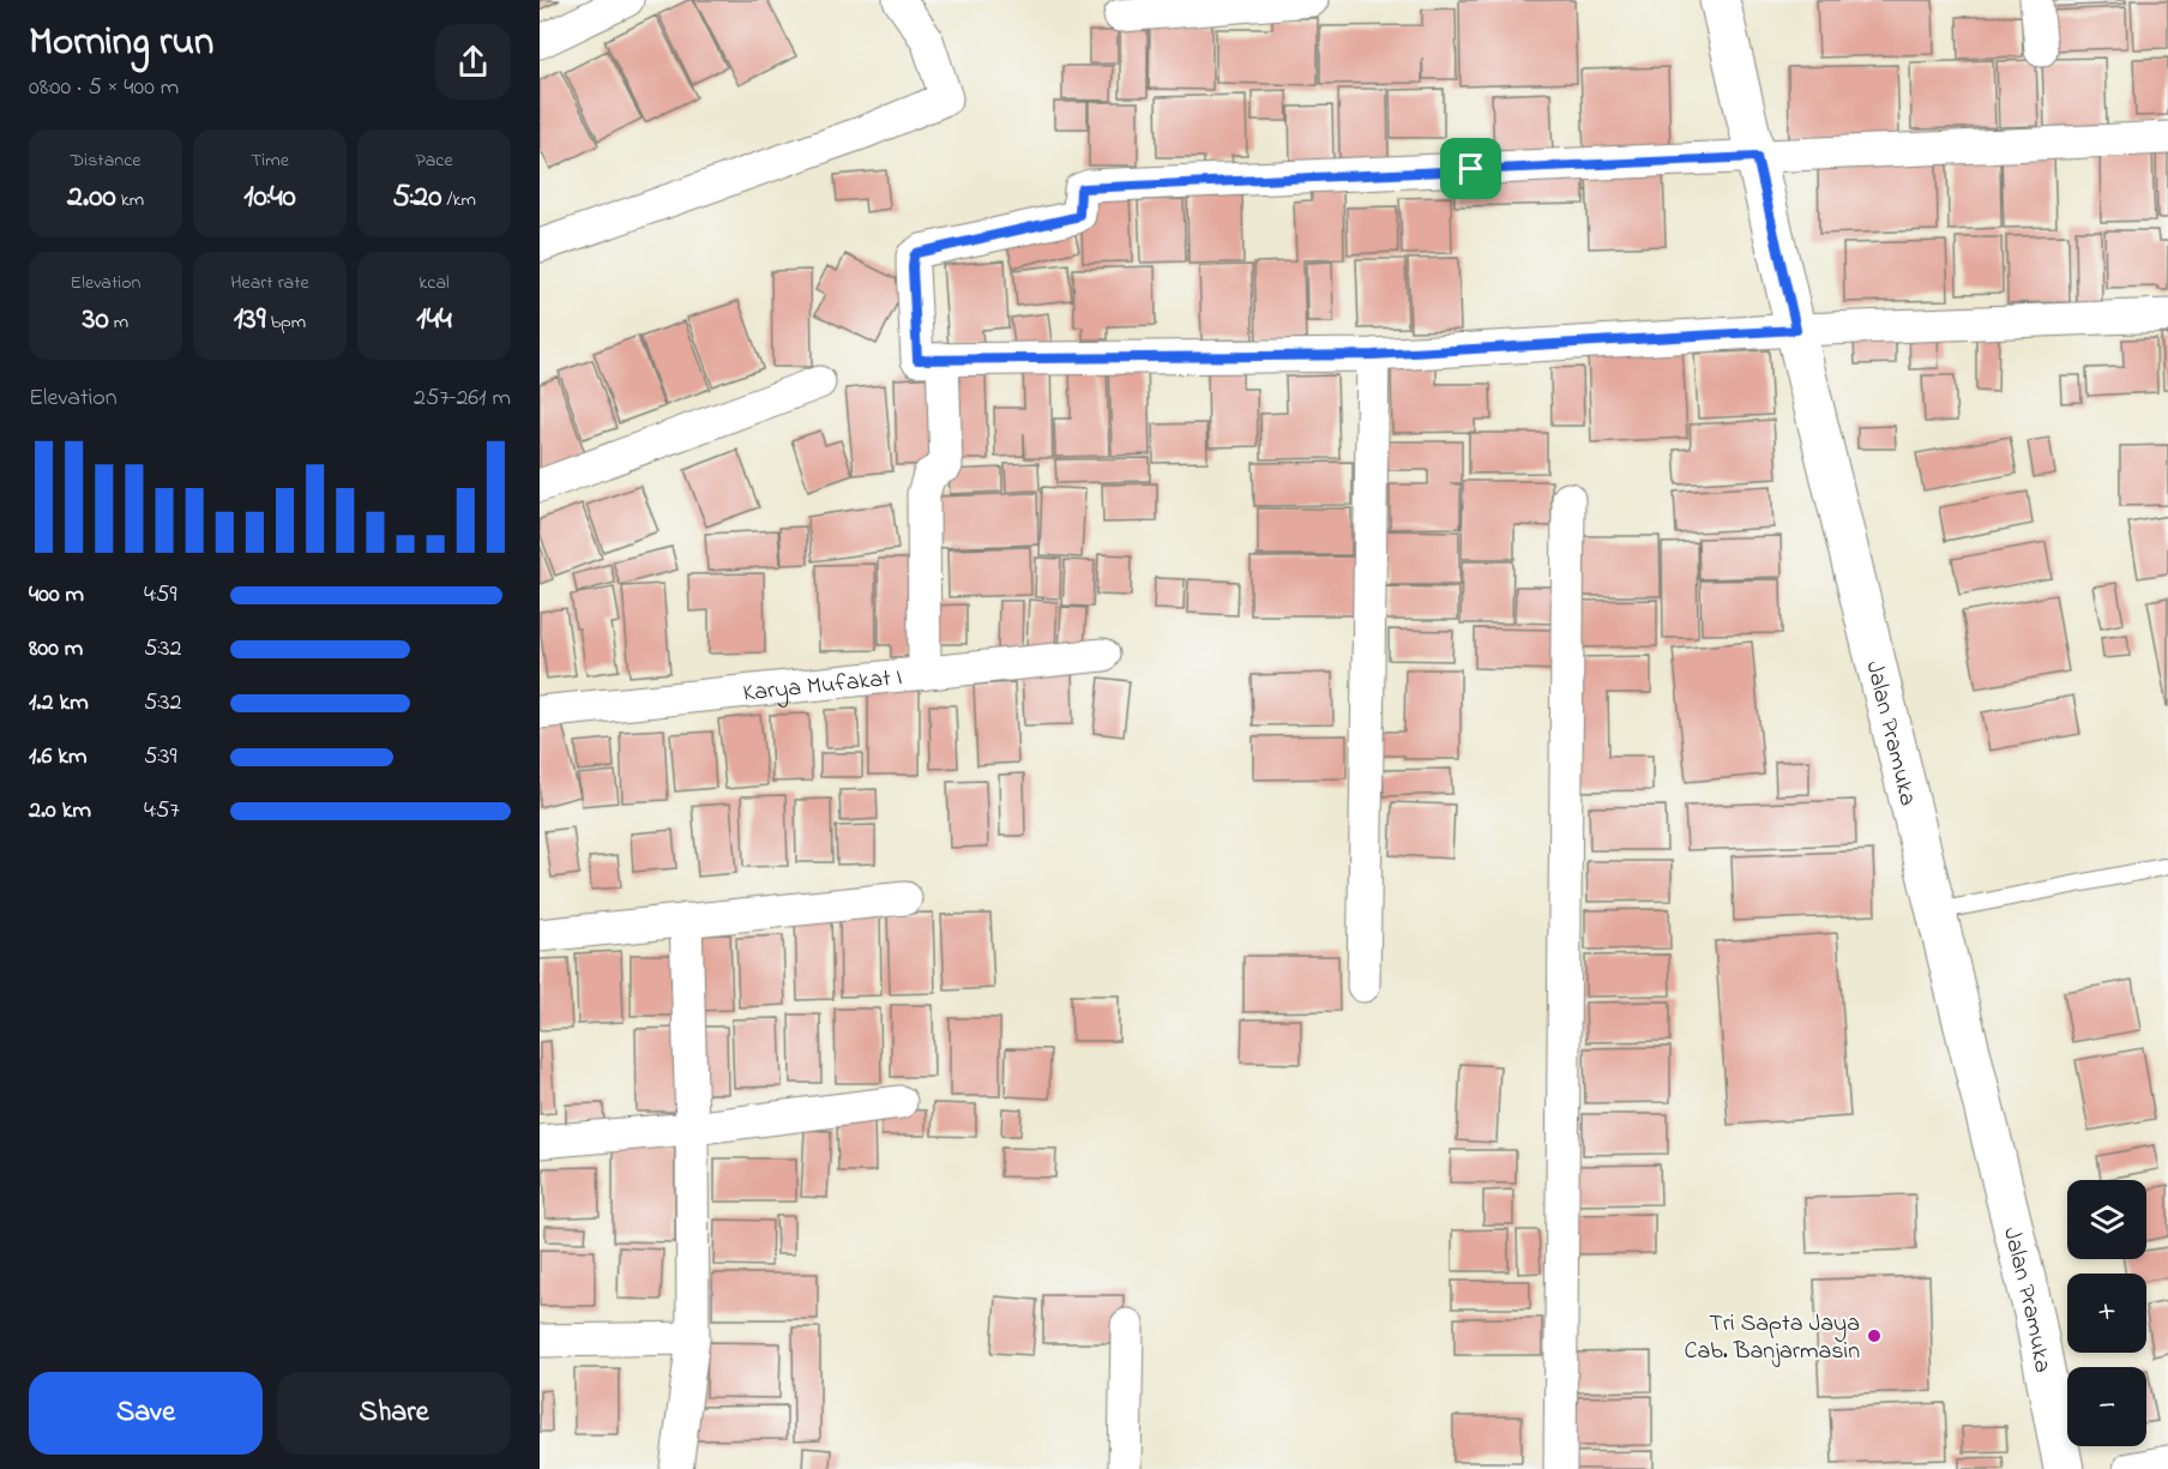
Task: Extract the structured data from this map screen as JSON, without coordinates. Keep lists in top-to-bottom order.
{
  "streets": {
    "main road": ["Jalan Pramuka"],
    "street": ["Karya Mufakat I"]
  },
  "places": ["Tri Sapta Jaya Cab. Banjarmasin"],
  "page": {
    "heading": ["Morning run", "08:00 · 5 × 400 m"],
    "stats": [
      ["Distance", "2.00 km"],
      ["Time", "10:40"],
      ["Pace", "5:20 /km"],
      ["Elevation", "30 m"],
      ["Heart rate", "139 bpm"],
      ["kcal", "144"]
    ],
    "chart": ["Elevation", "257–261 m"],
    "list": [
      {
        "name": "400 m",
        "note": "4:59"
      },
      {
        "name": "800 m",
        "note": "5:32"
      },
      {
        "name": "1.2 km",
        "note": "5:32"
      },
      {
        "name": "1.6 km",
        "note": "5:39"
      },
      {
        "name": "2.0 km",
        "note": "4:57"
      }
    ],
    "map_buttons": ["+", "−"],
    "buttons": ["Save", "Share"]
  }
}
